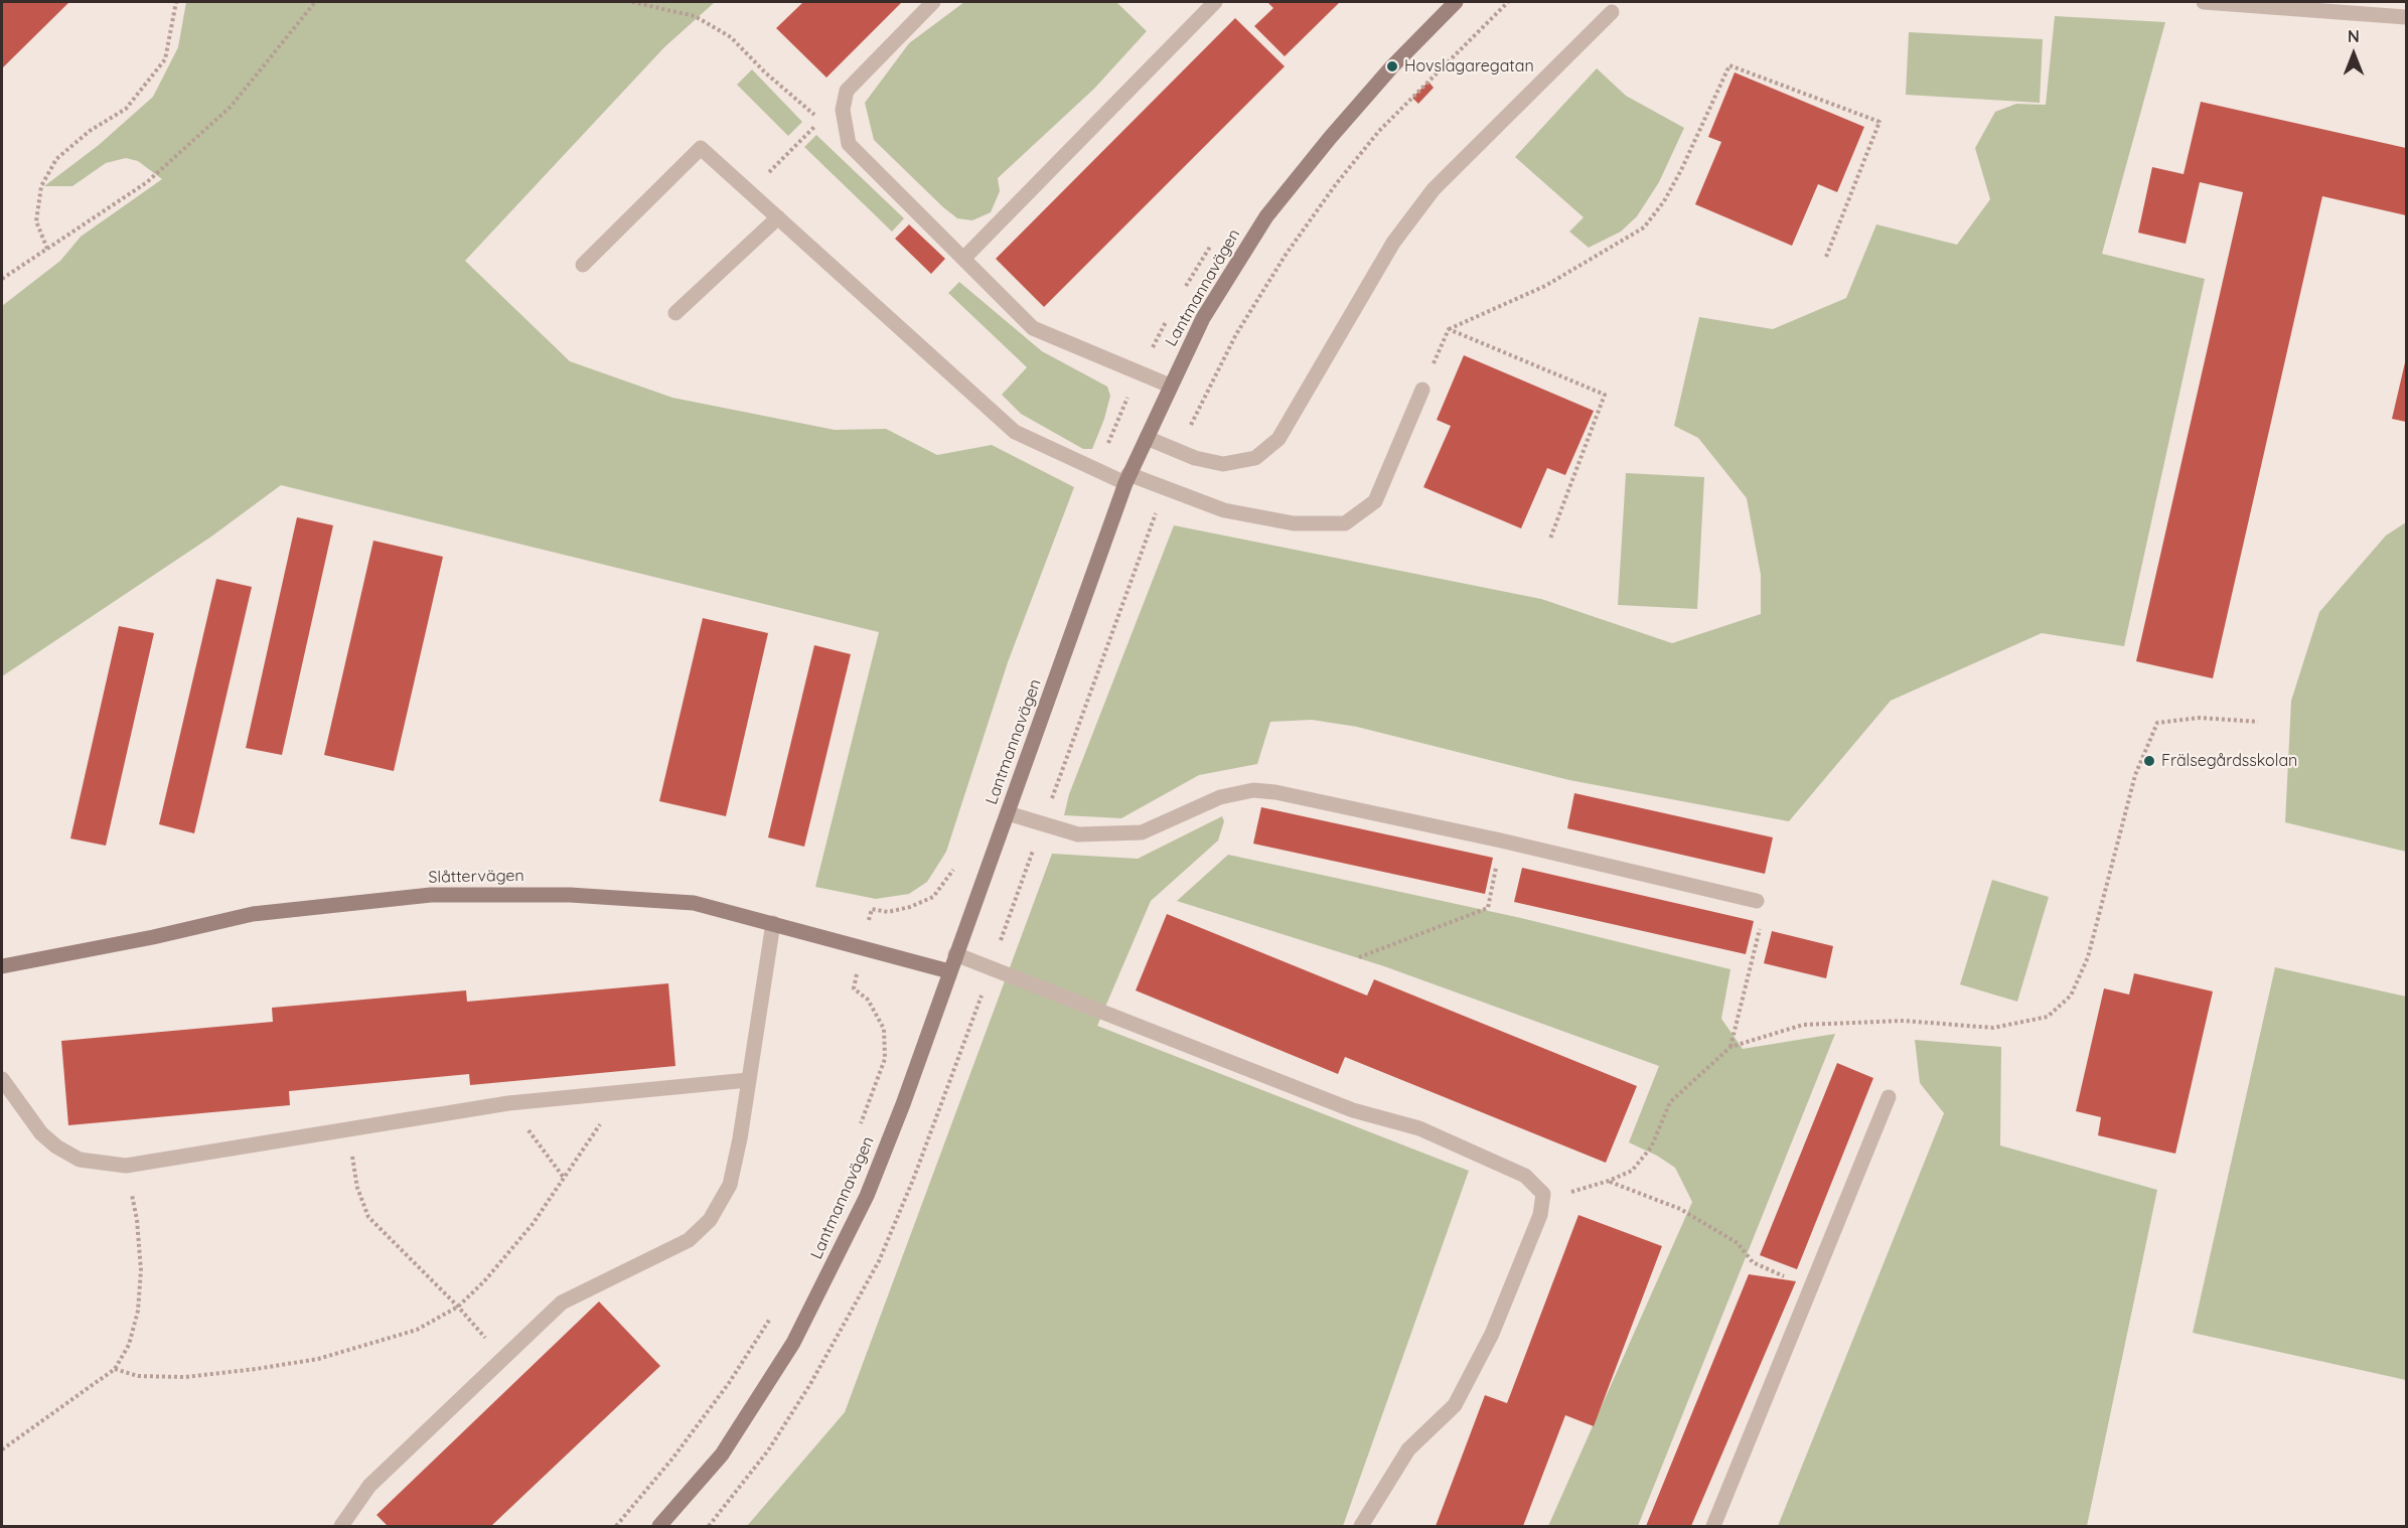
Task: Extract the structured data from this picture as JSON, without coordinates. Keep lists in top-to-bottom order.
{
  "streets": {
    "street": ["Lantmannavägen", "Slåttervägen"]
  },
  "crossings": [
    ["Lantmannavägen", "Slåttervägen"]
  ],
  "places": ["Hovslagaregatan", "Frälsegårdsskolan"],
  "north": "top"
}
